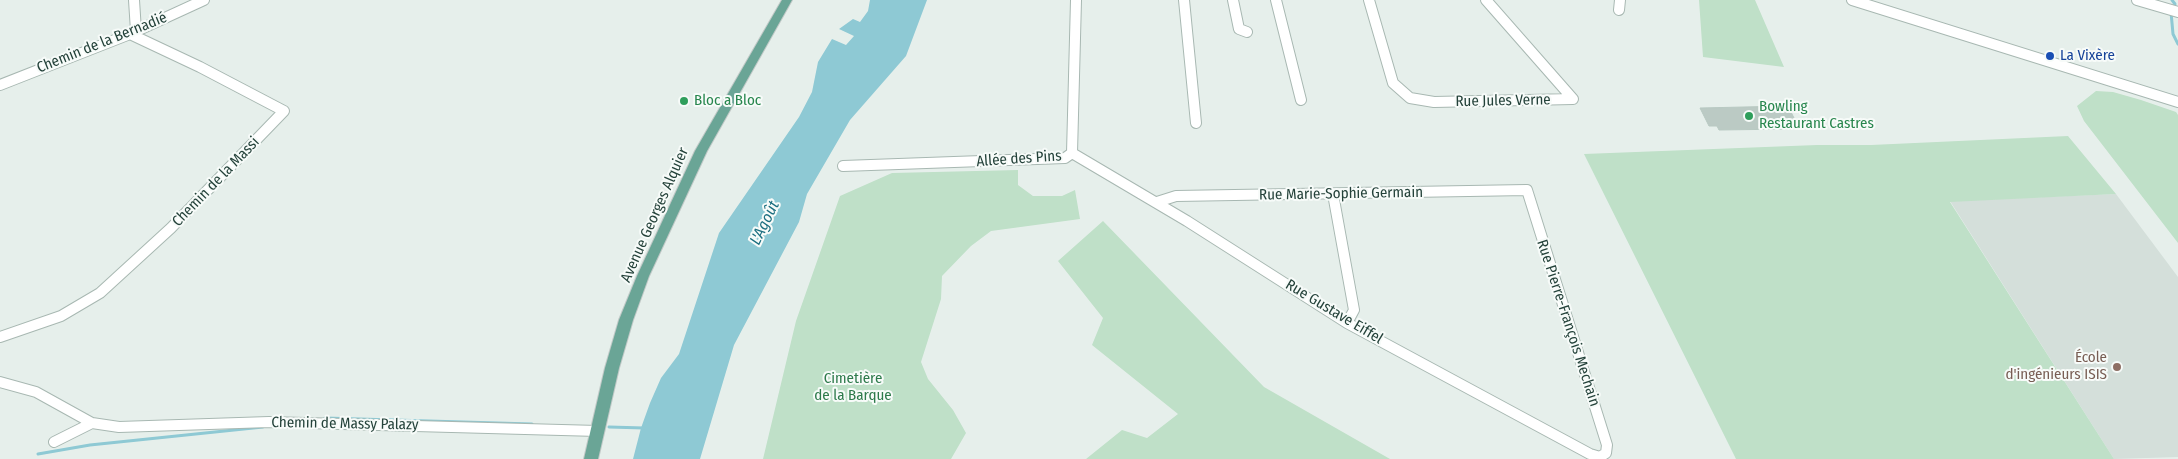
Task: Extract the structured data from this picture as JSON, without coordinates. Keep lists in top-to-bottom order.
{
  "streets": {
    "main road": ["Avenue Georges Alquier"],
    "street": [
      "Chemin de la Bernadié",
      "Rue Jules Verne",
      "Allée des Pins",
      "Chemin de la Massi",
      "Rue Marie-Sophie Germain",
      "Rue Gustave Eiffel",
      "Rue Pierre-François Mechain",
      "Chemin de Massy Palazy"
    ]
  },
  "crossings": [
    ["Chemin de la Bernadié", "Chemin de la Massi"],
    ["Allée des Pins", "Rue Gustave Eiffel"],
    ["Rue Marie-Sophie Germain", "Rue Gustave Eiffel"],
    ["Rue Marie-Sophie Germain", "Rue Pierre-François Mechain"],
    ["Avenue Georges Alquier", "Chemin de Massy Palazy"],
    ["Rue Gustave Eiffel", "Rue Pierre-François Mechain"]
  ],
  "water": ["L'Agoût"],
  "parks": ["Cimetière de la Barque"],
  "places": [
    "La Vixère",
    "Bloc a Bloc",
    "Bowling Restaurant Castres",
    "École d'ingénieurs ISIS"
  ]
}
